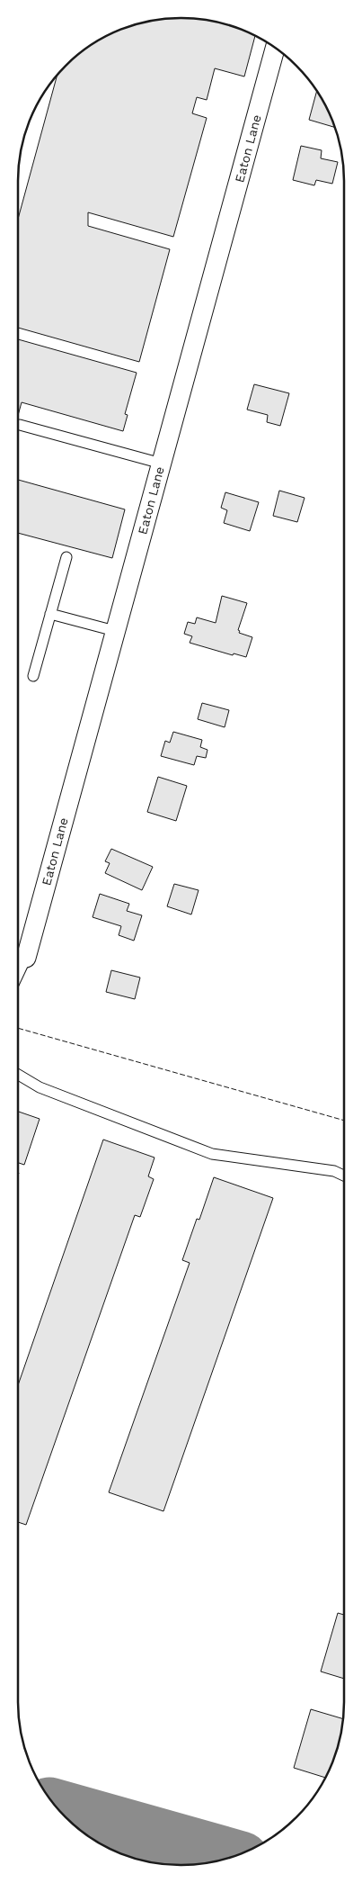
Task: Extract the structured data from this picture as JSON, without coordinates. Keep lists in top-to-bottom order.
{
  "streets": {
    "street": ["Eaton Lane"]
  }
}
